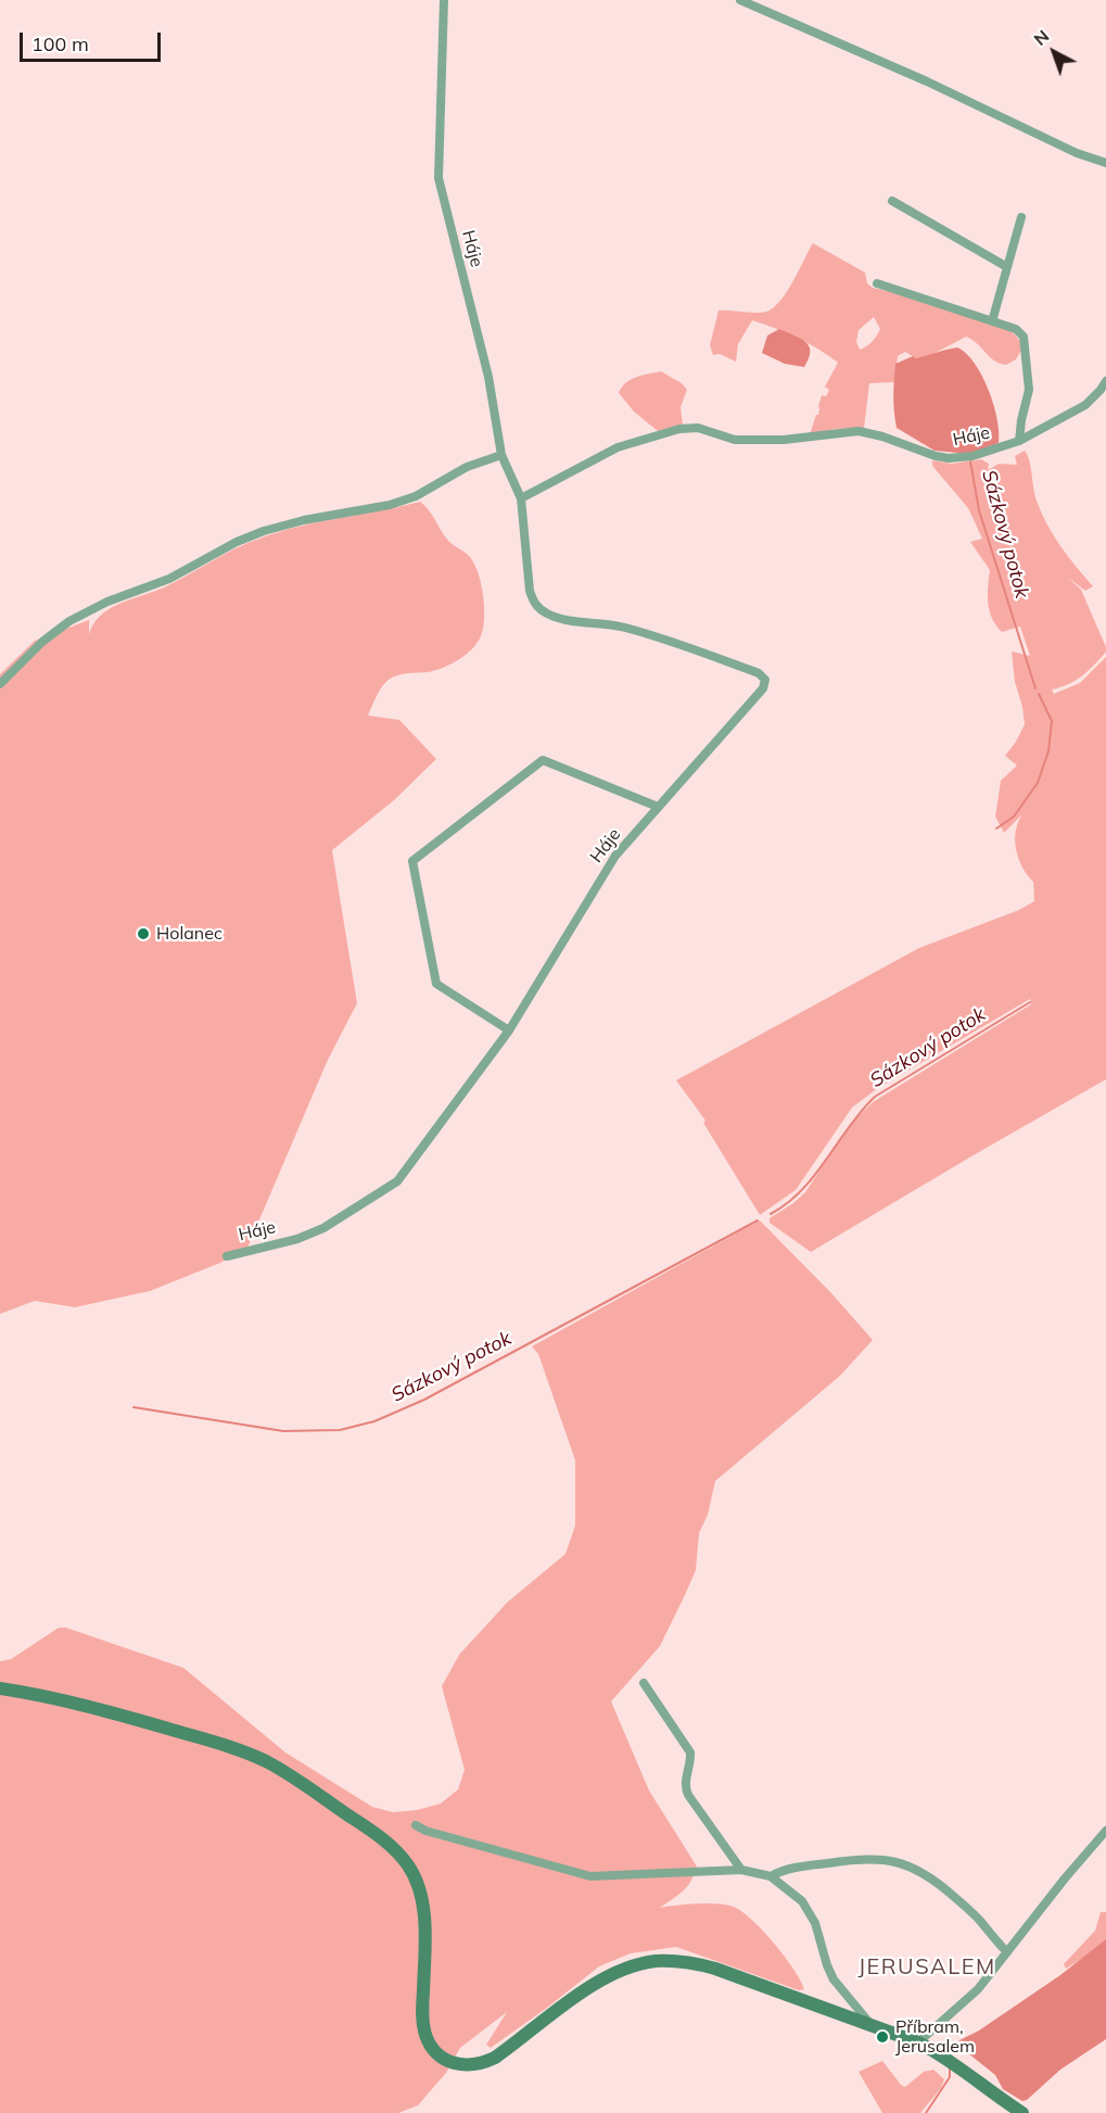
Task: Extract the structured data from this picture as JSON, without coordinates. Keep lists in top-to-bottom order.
{
  "streets": {
    "street": ["Háje"]
  },
  "districts": ["JERUSALEM"],
  "water": ["Sázkový potok"],
  "places": ["Holanec", "Příbram, Jerusalem"],
  "scale_bar": "100 m",
  "north": "top left"
}
